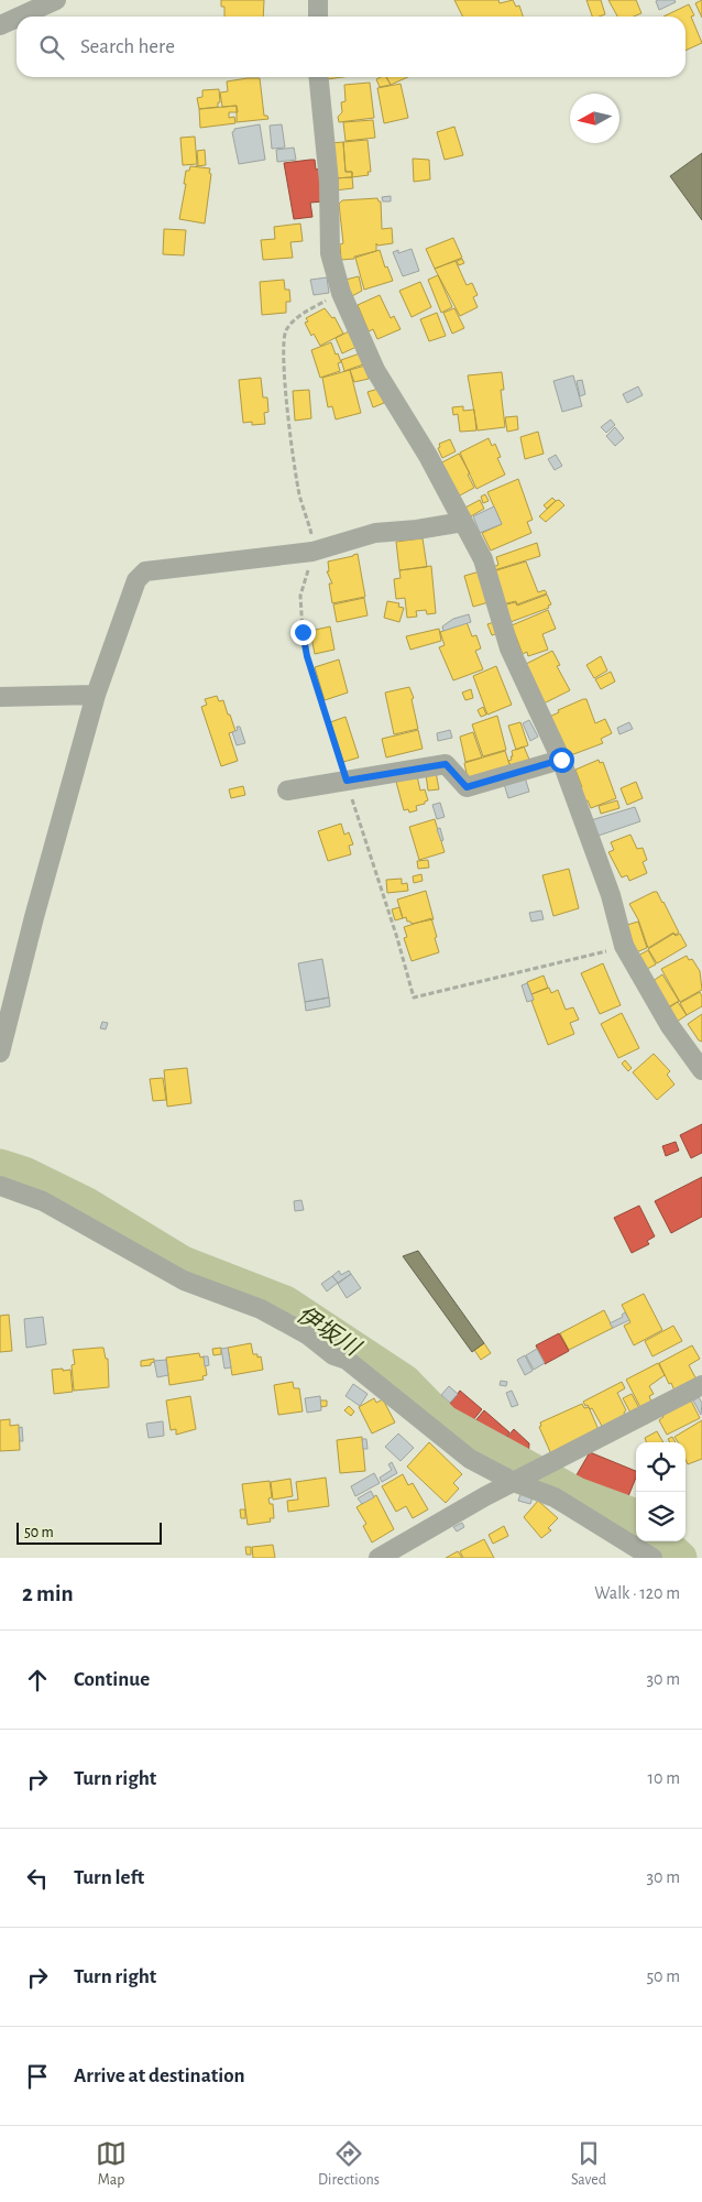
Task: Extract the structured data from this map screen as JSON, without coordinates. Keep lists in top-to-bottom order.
{
  "water": ["伊坂川"],
  "scale_bar": "50 m",
  "north": "left",
  "page": {
    "search": "Search here",
    "scale": "50 m",
    "heading": ["2 min", "Walk · 120 m"],
    "list": [
      ["Continue", "30 m"],
      ["Turn right", "10 m"],
      ["Turn left", "30 m"],
      ["Turn right", "50 m"],
      "Arrive at destination"
    ],
    "nav": ["Map", "Directions", "Saved"]
  }
}
